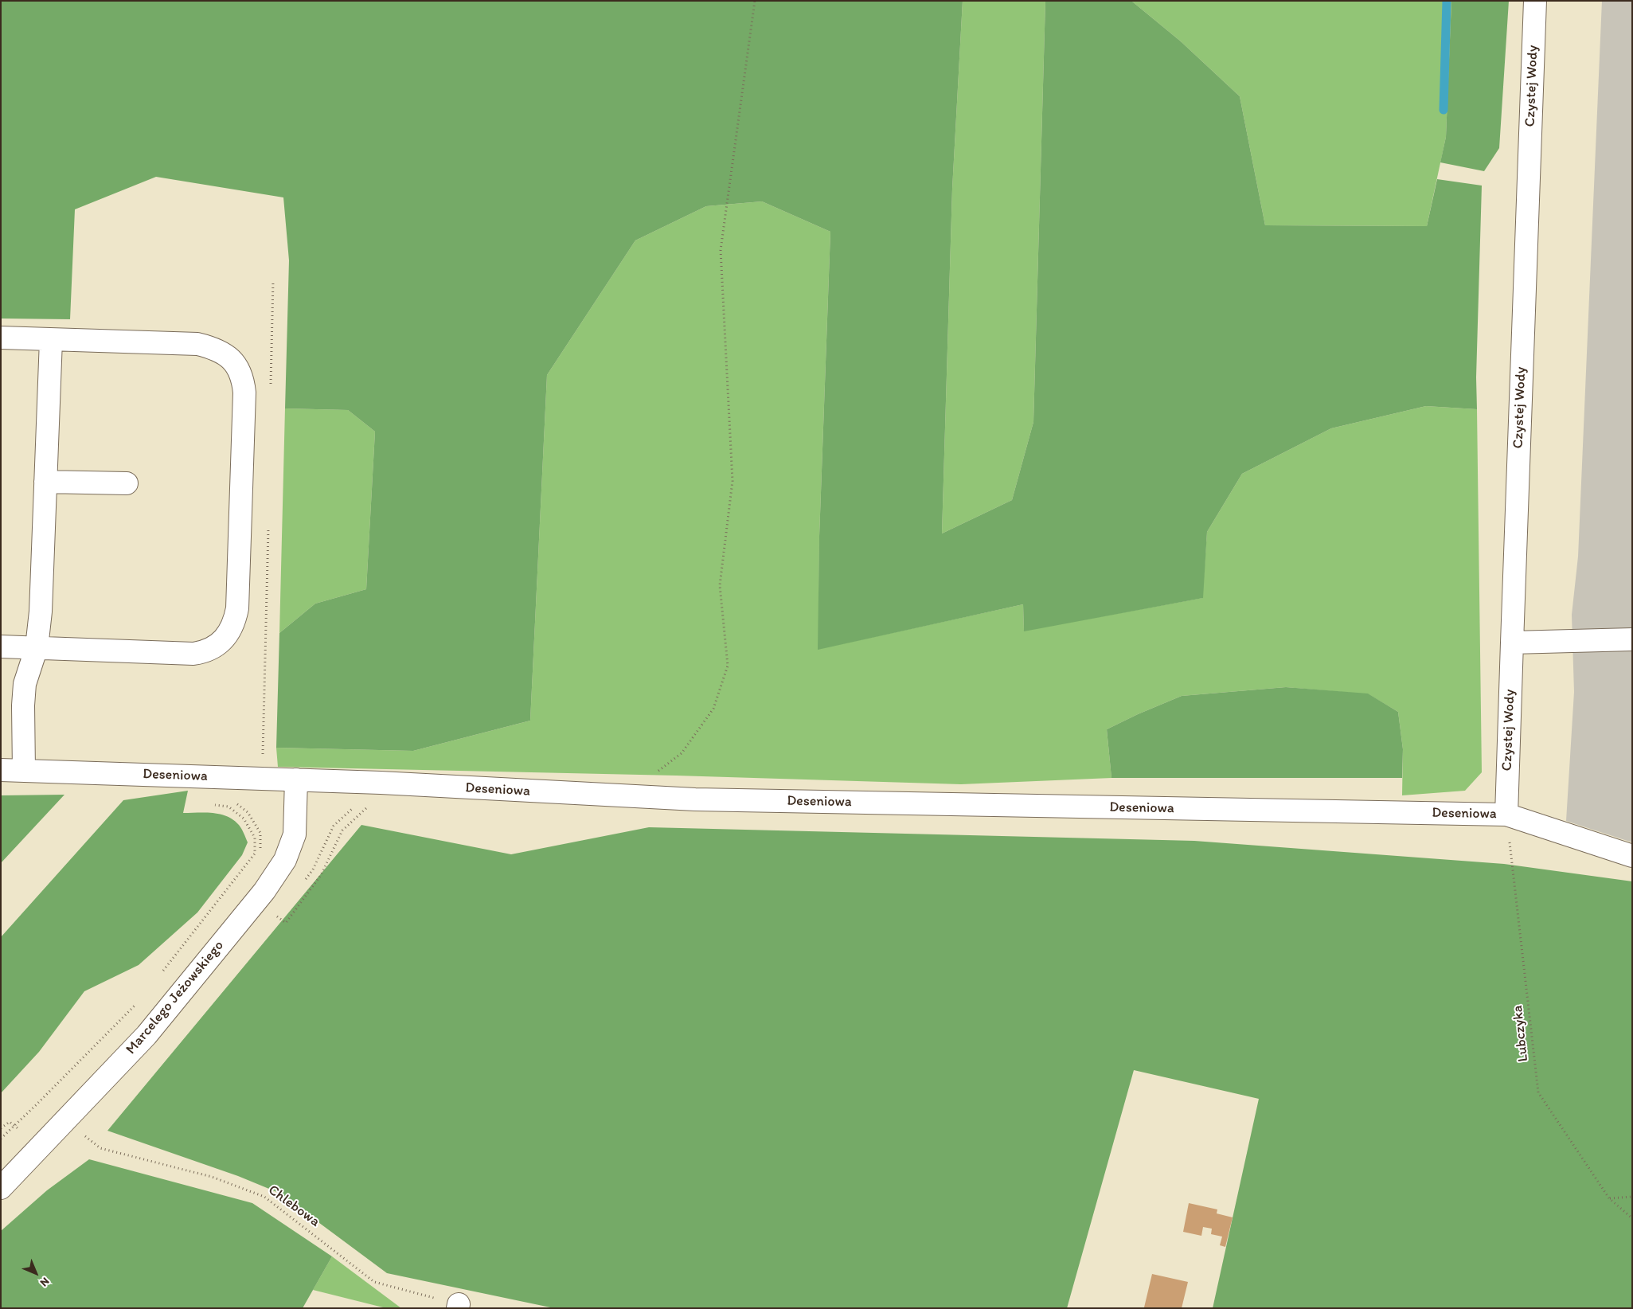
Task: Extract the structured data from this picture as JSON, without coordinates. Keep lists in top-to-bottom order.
{
  "streets": {
    "street": ["Czystej Wody", "Deseniowa", "Marcelego Jeżowskiego"],
    "path": ["Lubczyka", "Chlebowa"]
  },
  "crossings": [
    ["Czystej Wody", "Deseniowa"],
    ["Czystej Wody", "Lubczyka"],
    ["Deseniowa", "Marcelego Jeżowskiego"],
    ["Deseniowa", "Lubczyka"],
    ["Marcelego Jeżowskiego", "Chlebowa"]
  ],
  "north": "bottom right"
}
